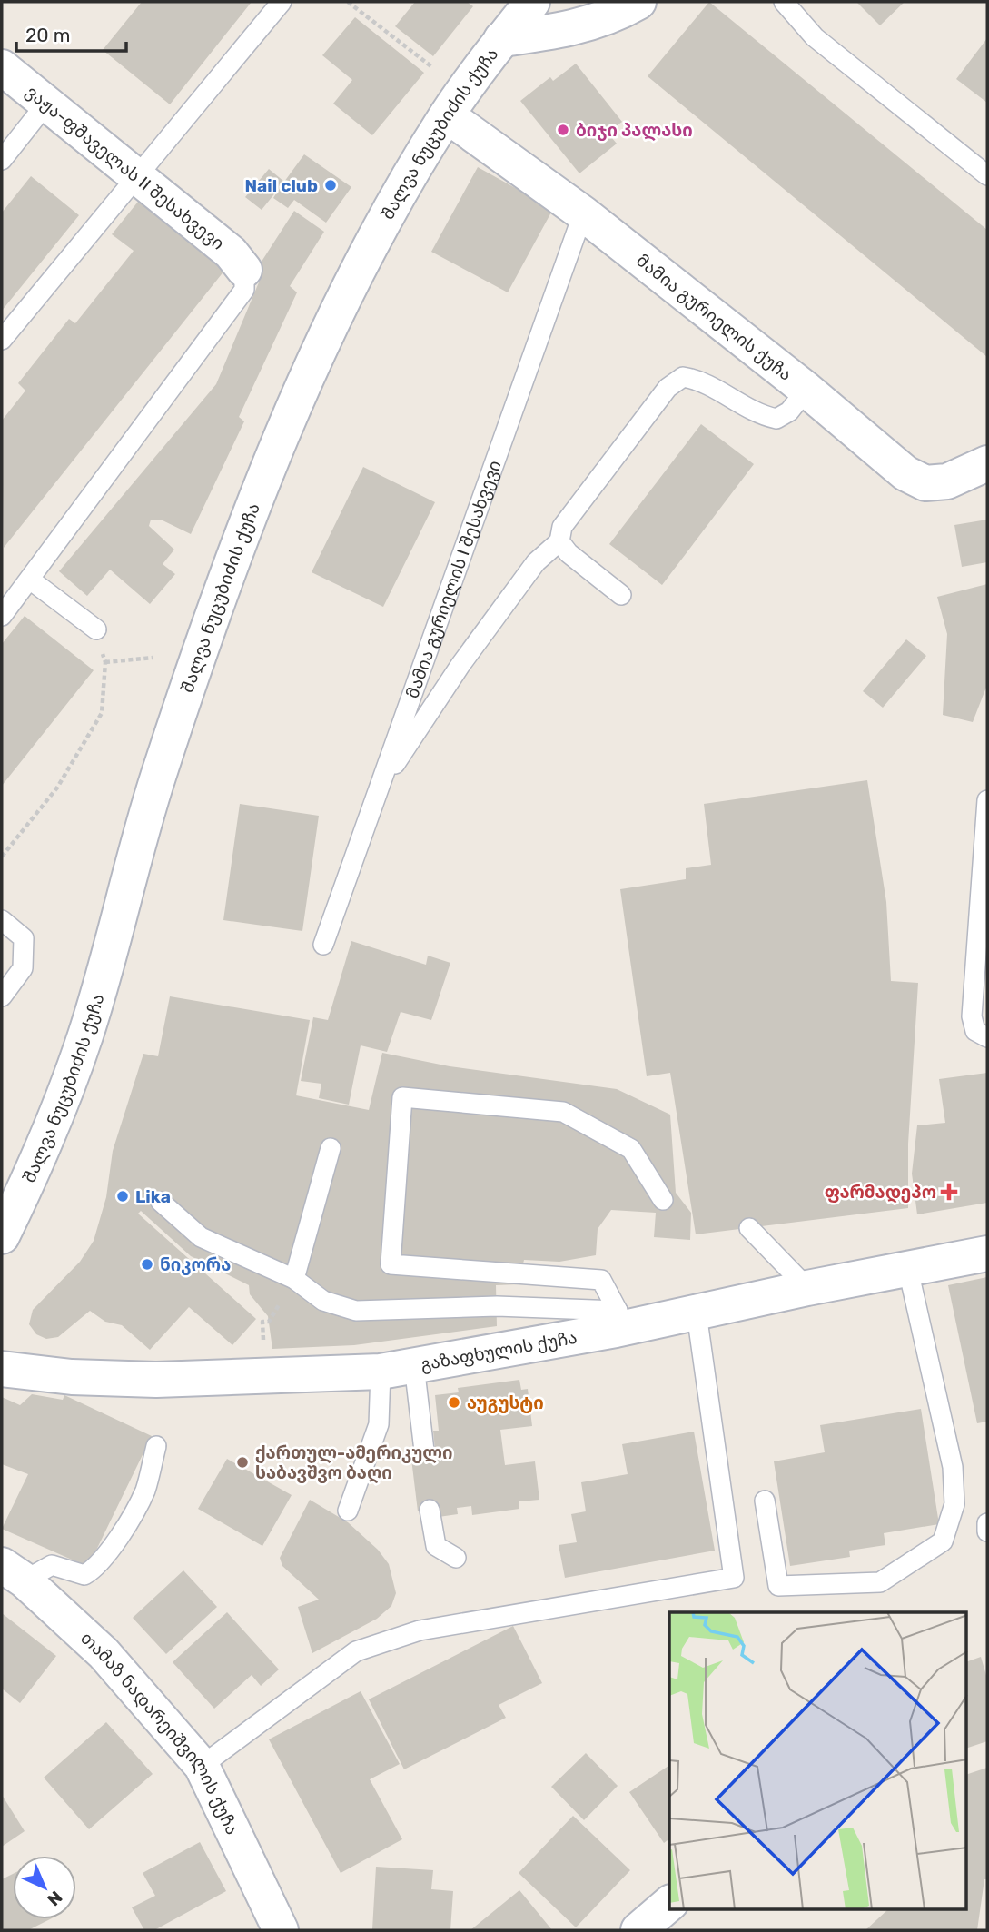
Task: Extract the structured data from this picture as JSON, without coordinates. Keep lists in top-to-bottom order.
{
  "streets": {
    "street": [
      "შალვა ნუცუბიძის ქუჩა",
      "ვაჟა-ფშაველას II შესახვევი",
      "მამია გურიელის ქუჩა",
      "გაზაფხულის ქუჩა",
      "თამაზ ნადარეიშვილის ქუჩა"
    ],
    "lane": ["მამია გურიელის I შესახვევი"]
  },
  "crossings": [
    ["შალვა ნუცუბიძის ქუჩა", "მამია გურიელის ქუჩა"],
    ["მამია გურიელის ქუჩა", "მამია გურიელის I შესახვევი"]
  ],
  "places": {
    "other": [
      "ბიჯი პალასი",
      "Nail club",
      "Lika",
      "ნიკორა",
      "აუგუსტი",
      "ქართულ-ამერიკული საბავშვო ბაღი"
    ],
    "health": ["ფარმადეპო"]
  },
  "scale_bar": "20 m",
  "north": "bottom right"
}
